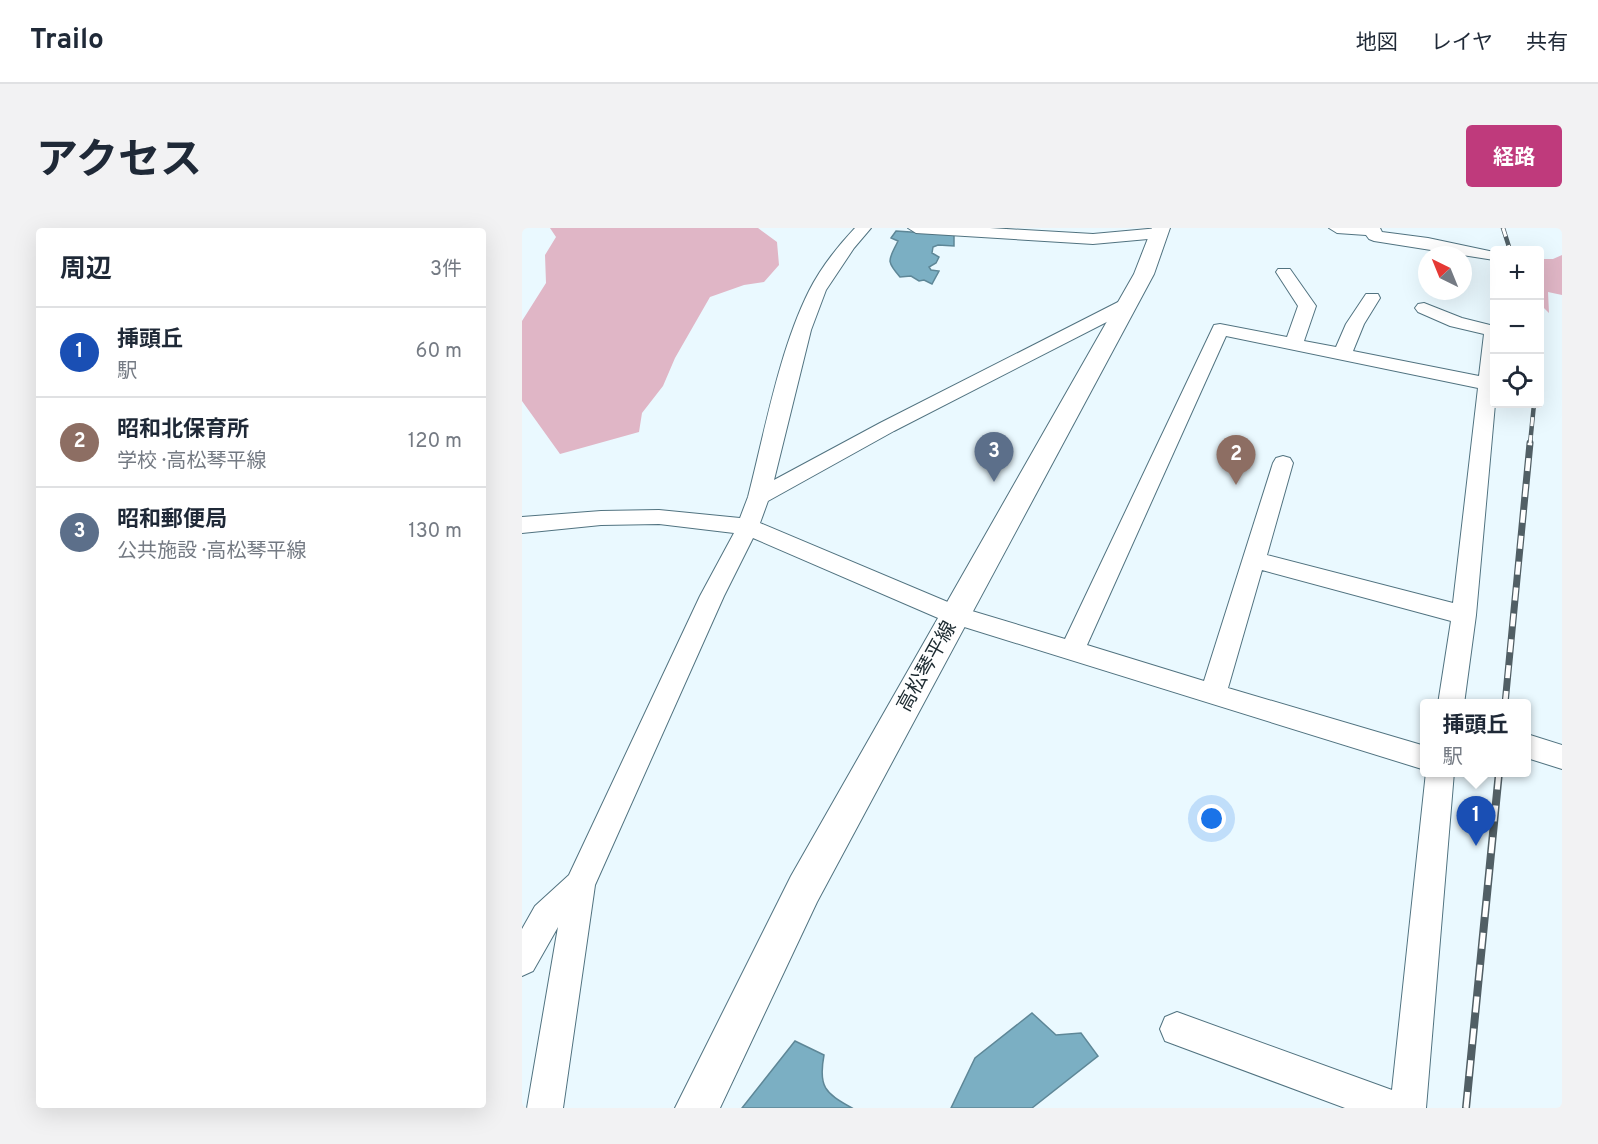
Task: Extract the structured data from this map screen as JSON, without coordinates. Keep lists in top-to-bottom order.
{
  "streets": {
    "main road": ["高松琴平線"]
  },
  "north": "top left",
  "page": {
    "header": "Trailo",
    "nav": ["地図", "レイヤ", "共有"],
    "title": "アクセス",
    "buttons": "経路",
    "heading": ["周辺", "3件"],
    "map_buttons": ["+", "−"],
    "list": [
      {
        "mark": "1",
        "name": "挿頭丘",
        "note": "駅",
        "value": "60 m"
      },
      {
        "mark": "2",
        "name": "昭和北保育所",
        "note": "学校 · 高松琴平線",
        "value": "120 m"
      },
      {
        "mark": "3",
        "name": "昭和郵便局",
        "note": "公共施設 · 高松琴平線",
        "value": "130 m"
      }
    ],
    "pins": ["3", "2", "1"],
    "popup": ["挿頭丘", "駅"]
  }
}
